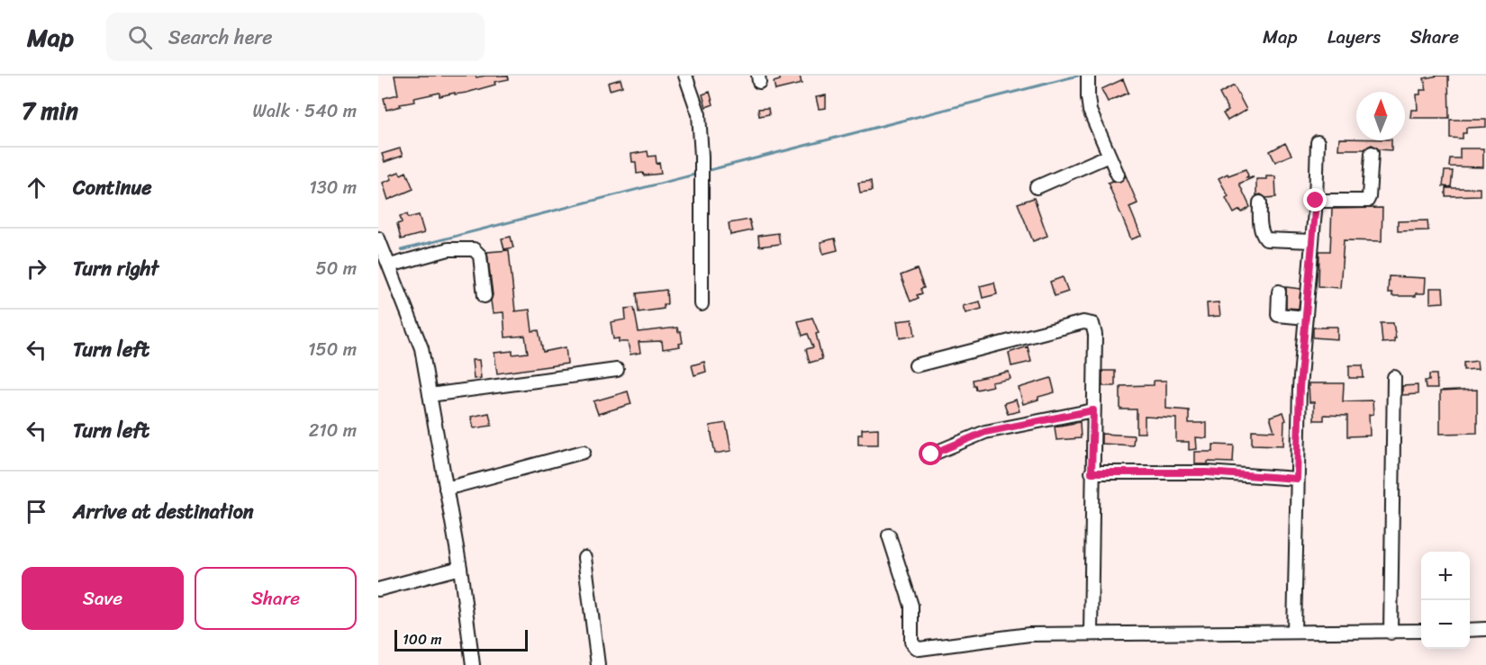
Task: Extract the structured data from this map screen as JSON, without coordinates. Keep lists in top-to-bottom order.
{
  "scale_bar": "100 m",
  "north": "top",
  "page": {
    "header": "Map",
    "search": "Search here",
    "nav": ["Map", "Layers", "Share"],
    "heading": ["7 min", "Walk · 540 m"],
    "list": [
      ["Continue", "130 m"],
      ["Turn right", "50 m"],
      ["Turn left", "150 m"],
      ["Turn left", "210 m"],
      "Arrive at destination"
    ],
    "buttons": ["Save", "Share"],
    "map_buttons": ["+", "−"],
    "scale": "100 m"
  }
}
